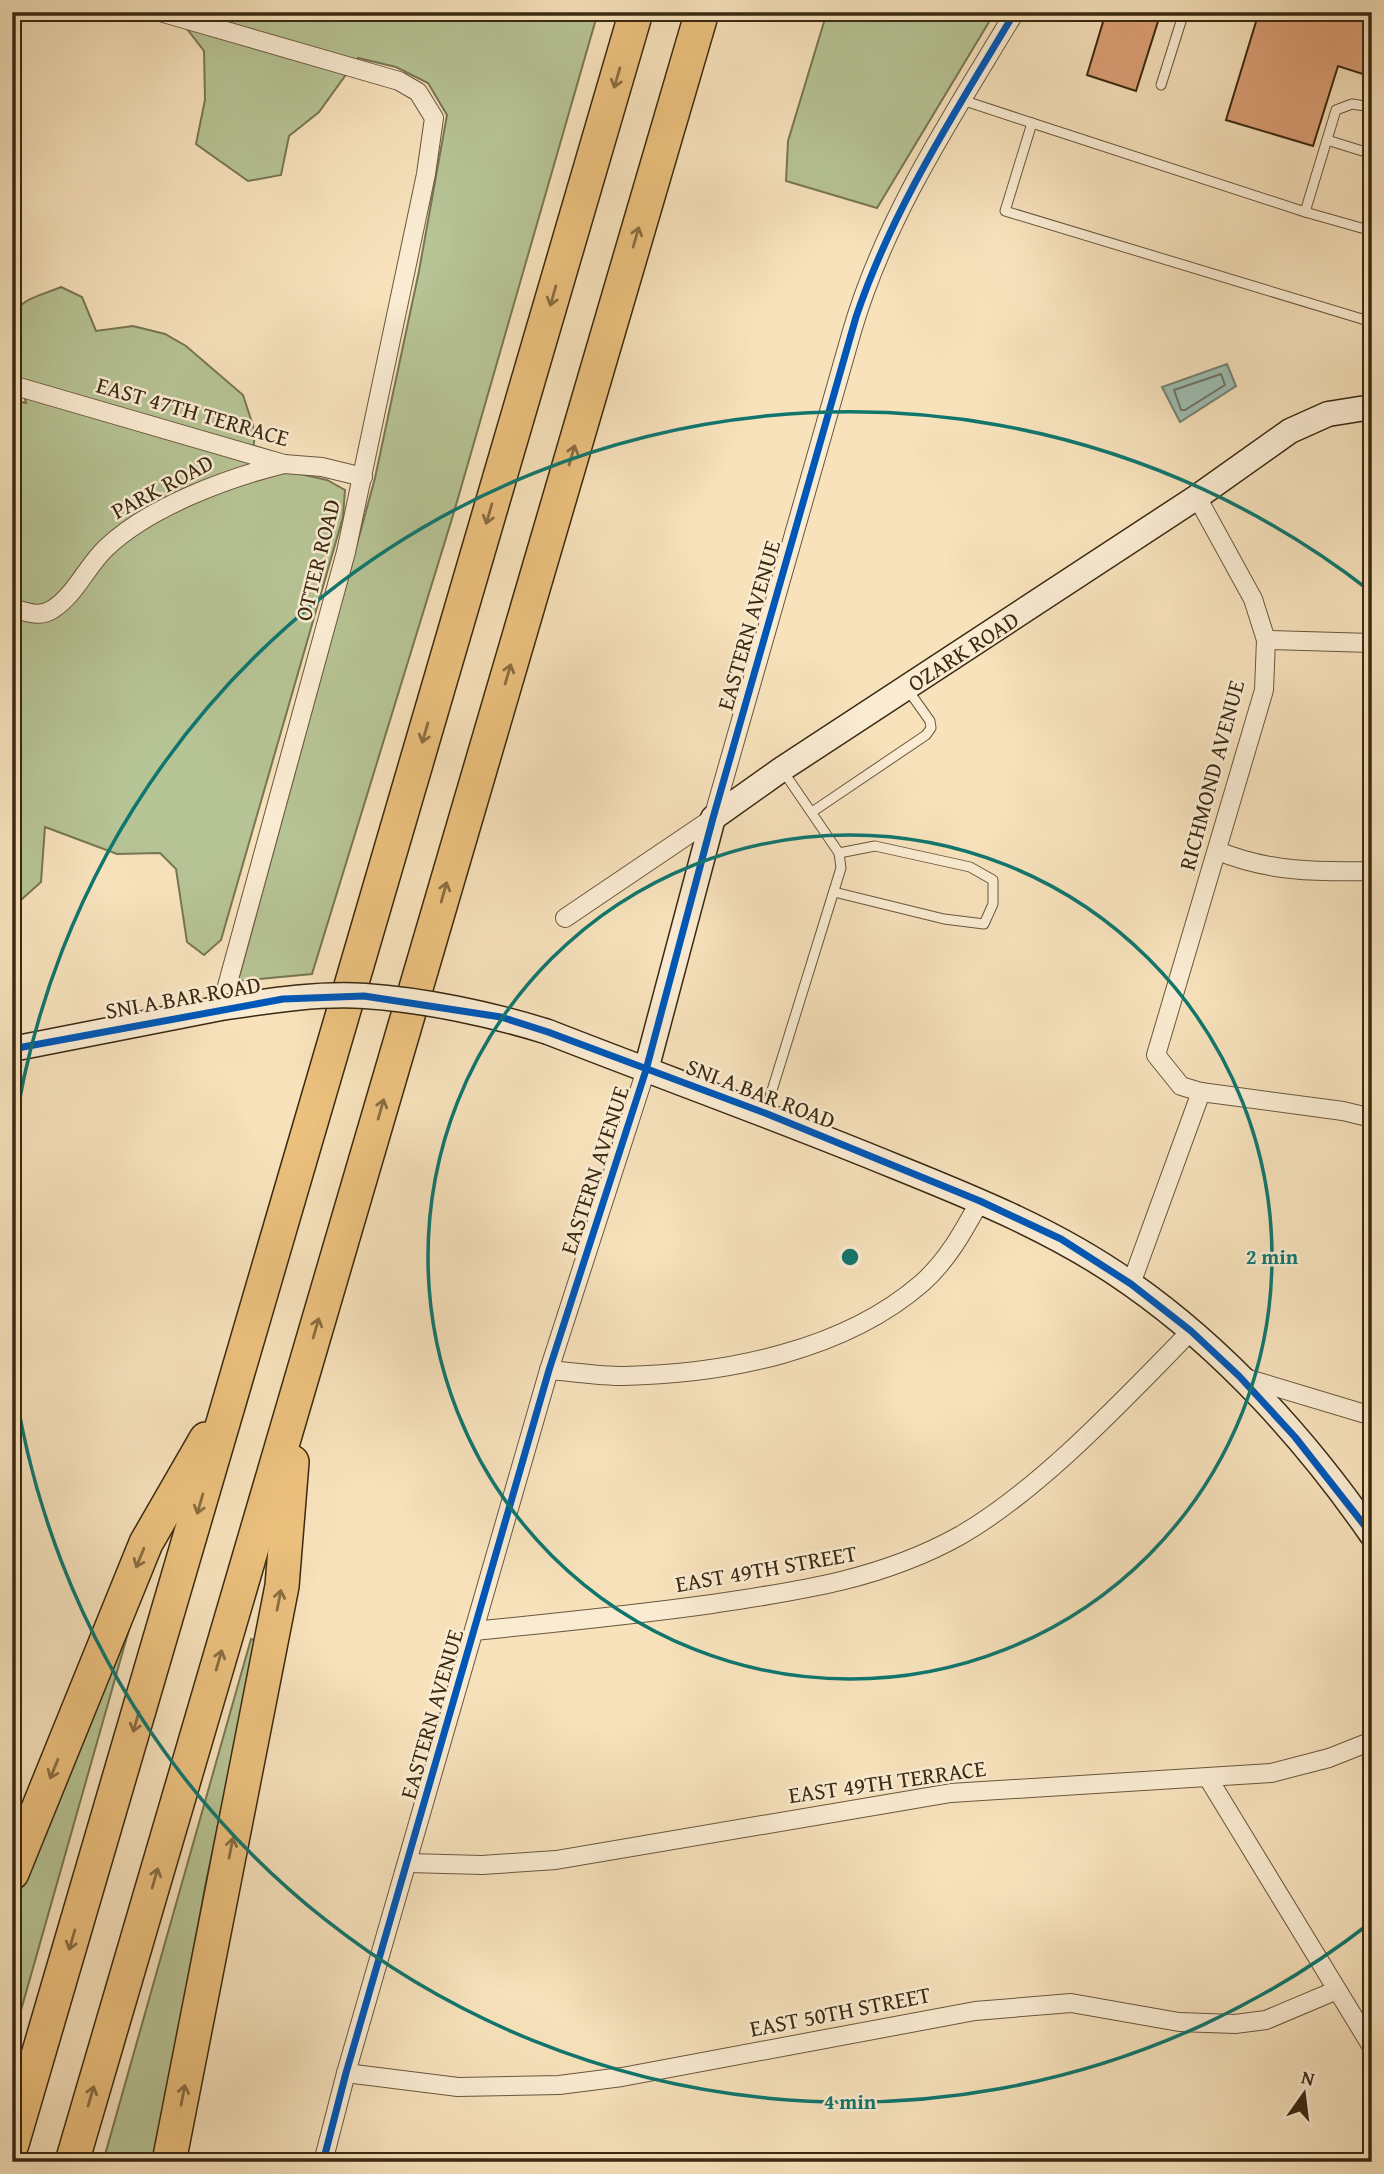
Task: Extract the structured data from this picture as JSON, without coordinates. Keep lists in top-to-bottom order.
{
  "streets": {
    "street": [
      "EAST 47TH TERRACE",
      "PARK ROAD",
      "OTTER ROAD",
      "EASTERN AVENUE",
      "OZARK ROAD",
      "RICHMOND AVENUE",
      "SNI A BAR ROAD",
      "EAST 49TH STREET",
      "EAST 49TH TERRACE",
      "EAST 50TH STREET"
    ]
  },
  "crossings": [
    ["EAST 47TH TERRACE", "PARK ROAD"],
    ["EAST 47TH TERRACE", "OTTER ROAD"],
    ["OTTER ROAD", "SNI A BAR ROAD"],
    ["EASTERN AVENUE", "OZARK ROAD"],
    ["EASTERN AVENUE", "SNI A BAR ROAD"],
    ["EASTERN AVENUE", "EAST 49TH STREET"],
    ["EASTERN AVENUE", "EAST 49TH TERRACE"],
    ["EASTERN AVENUE", "EAST 50TH STREET"],
    ["OZARK ROAD", "RICHMOND AVENUE"],
    ["SNI A BAR ROAD", "EAST 49TH STREET"]
  ],
  "north": "top",
  "rings": ["2 min", "4 min"]
}
